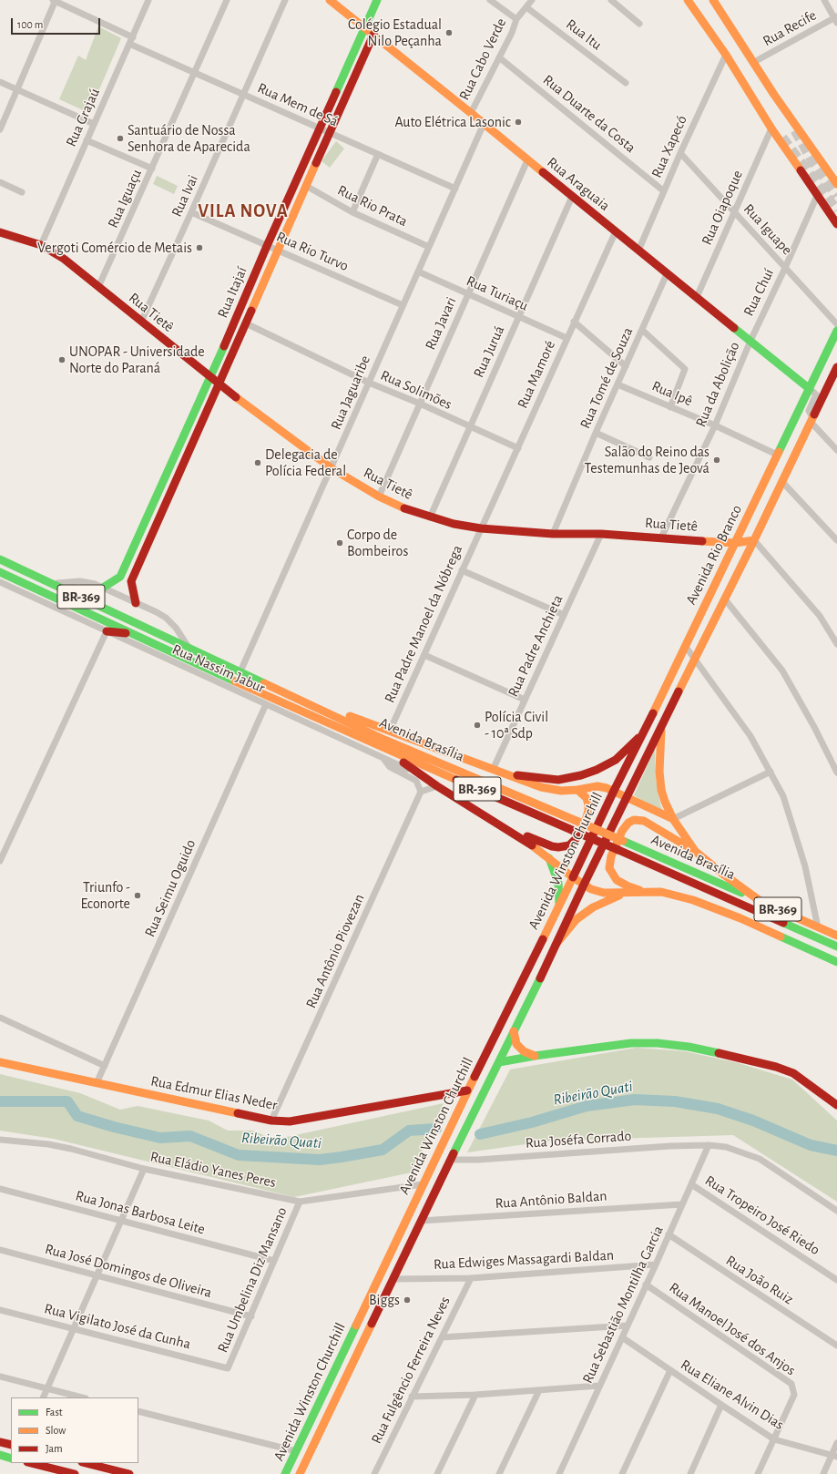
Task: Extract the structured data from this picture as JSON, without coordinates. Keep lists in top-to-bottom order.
{
  "streets": {
    "main road": [
      "Rua Araguaia",
      "Rua Itajaí",
      "Rua Tietê",
      "Avenida Rio Branco",
      "BR-369",
      "Avenida Brasília",
      "Avenida Winston Churchill",
      "Rua Edmur Elias Neder"
    ],
    "street": [
      "Rua Recife",
      "Rua Itu",
      "Rua Cabo Verde",
      "Rua Mem de Sá",
      "Rua Duarte da Costa",
      "Rua Grajaú",
      "Rua Xapecó",
      "Rua Ivai",
      "Rua Iguaçu",
      "Rua Rio Prata",
      "Rua Oiapoque",
      "Rua Iguape",
      "Rua Rio Turvo",
      "Rua Chuí",
      "Rua Turiaçu",
      "Rua Javari",
      "Rua Juruá",
      "Rua Mamoré",
      "Rua Tomé de Souza",
      "Rua da Abolição",
      "Rua Solimões",
      "Rua Jaguaribe",
      "Rua Ipê",
      "Rua Padre Manoel da Nóbrega",
      "Rua Padre Anchieta",
      "Rua Nassim Jabur",
      "Rua Seimu Oguido",
      "Rua Antônio Piovezan",
      "Rua Joséfa Corrado",
      "Rua Eládio Yanes Peres",
      "Rua Antônio Baldan",
      "Rua Jonas Barbosa Leite",
      "Rua Tropeiro José Riedo",
      "Rua Edwiges Massagardi Baldan",
      "Rua José Domingos de Oliveira",
      "Rua Umbelina Diz Mansano",
      "Rua João Ruiz",
      "Rua Sebastião Montilha Garcia",
      "Rua Vigilato José da Cunha",
      "Rua Manoel José dos Anjos",
      "Rua Fulgêncio Ferreira Neves",
      "Rua Eliane Alvin Dias"
    ]
  },
  "crossings": [
    ["Rua Itu", "Rua Cabo Verde"],
    ["Rua Cabo Verde", "Rua Duarte da Costa"],
    ["Rua Cabo Verde", "Rua Araguaia"],
    ["Rua Mem de Sá", "Rua Grajaú"],
    ["Rua Mem de Sá", "Rua Ivai"],
    ["Rua Mem de Sá", "Rua Iguaçu"],
    ["Rua Mem de Sá", "Rua Itajaí"],
    ["Rua Mem de Sá", "Rua Jaguaribe"],
    ["Rua Duarte da Costa", "Rua Xapecó"],
    ["Rua Grajaú", "Rua Tietê"],
    ["Rua Xapecó", "Rua Araguaia"],
    ["Rua Xapecó", "Rua Iguape"],
    ["Rua Araguaia", "Rua Oiapoque"],
    ["Rua Araguaia", "Rua Itajaí"],
    ["Rua Araguaia", "Rua Chuí"],
    ["Rua Araguaia", "Rua Javari"],
    ["Rua Araguaia", "Rua Juruá"],
    ["Rua Araguaia", "Rua Mamoré"],
    ["Rua Araguaia", "Rua Tomé de Souza"],
    ["Rua Araguaia", "Rua da Abolição"],
    ["Rua Araguaia", "Rua Jaguaribe"],
    ["Rua Araguaia", "Avenida Rio Branco"],
    ["Rua Ivai", "Rua Rio Turvo"],
    ["Rua Ivai", "Rua Tietê"],
    ["Rua Iguaçu", "Rua Tietê"],
    ["Rua Rio Prata", "Rua Itajaí"],
    ["Rua Rio Prata", "Rua Jaguaribe"],
    ["Rua Oiapoque", "Rua Iguape"],
    ["Rua Iguape", "Rua Chuí"],
    ["Rua Rio Turvo", "Rua Itajaí"],
    ["Rua Rio Turvo", "Rua Jaguaribe"],
    ["Rua Itajaí", "Rua Tietê"],
    ["Rua Itajaí", "Rua Solimões"],
    ["Rua Chuí", "Rua da Abolição"],
    ["Rua Turiaçu", "Rua Javari"],
    ["Rua Turiaçu", "Rua Juruá"],
    ["Rua Turiaçu", "Rua Mamoré"],
    ["Rua Turiaçu", "Rua Jaguaribe"],
    ["Rua Tietê", "Rua Javari"],
    ["Rua Tietê", "Rua Juruá"],
    ["Rua Tietê", "Rua Mamoré"],
    ["Rua Tietê", "Rua Tomé de Souza"],
    ["Rua Tietê", "Rua da Abolição"],
    ["Rua Tietê", "Rua Jaguaribe"],
    ["Rua Tietê", "Avenida Rio Branco"],
    ["Rua Tietê", "Rua Padre Manoel da Nóbrega"],
    ["Rua Tietê", "Rua Padre Anchieta"],
    ["Rua Javari", "Rua Solimões"],
    ["Rua Juruá", "Rua Solimões"],
    ["Rua Mamoré", "Rua Solimões"],
    ["Rua Mamoré", "Rua Padre Manoel da Nóbrega"],
    ["Rua Tomé de Souza", "Rua Ipê"],
    ["Rua da Abolição", "Rua Ipê"],
    ["Rua Solimões", "Rua Jaguaribe"],
    ["Rua Jaguaribe", "Avenida Brasília"],
    ["Rua Ipê", "Avenida Rio Branco"],
    ["Avenida Rio Branco", "Avenida Winston Churchill"],
    ["Rua Nassim Jabur", "Rua Seimu Oguido"],
    ["Avenida Winston Churchill", "Rua Edmur Elias Neder"],
    ["Avenida Winston Churchill", "Rua Joséfa Corrado"],
    ["Avenida Winston Churchill", "Rua Eládio Yanes Peres"],
    ["Avenida Winston Churchill", "Rua Antônio Baldan"],
    ["Avenida Winston Churchill", "Rua Edwiges Massagardi Baldan"],
    ["Rua Seimu Oguido", "Rua Edmur Elias Neder"],
    ["Rua Antônio Piovezan", "Rua Edmur Elias Neder"],
    ["Rua Joséfa Corrado", "Rua Sebastião Montilha Garcia"],
    ["Rua Eládio Yanes Peres", "Rua Umbelina Diz Mansano"],
    ["Rua Antônio Baldan", "Rua Sebastião Montilha Garcia"],
    ["Rua Jonas Barbosa Leite", "Rua Umbelina Diz Mansano"],
    ["Rua Tropeiro José Riedo", "Rua Sebastião Montilha Garcia"],
    ["Rua Edwiges Massagardi Baldan", "Rua Sebastião Montilha Garcia"],
    ["Rua Edwiges Massagardi Baldan", "Rua Fulgêncio Ferreira Neves"],
    ["Rua José Domingos de Oliveira", "Rua Umbelina Diz Mansano"],
    ["Rua Umbelina Diz Mansano", "Rua Vigilato José da Cunha"],
    ["Rua João Ruiz", "Rua Sebastião Montilha Garcia"],
    ["Rua Sebastião Montilha Garcia", "Rua Manoel José dos Anjos"],
    ["Rua Sebastião Montilha Garcia", "Rua Eliane Alvin Dias"],
    ["Rua Manoel José dos Anjos", "Rua Eliane Alvin Dias"]
  ],
  "districts": ["VILA NOVA"],
  "water": ["Ribeirão Quati"],
  "places": [
    "Colégio Estadual Nilo Peçanha",
    "Auto Elétrica Lasonic",
    "Santuário de Nossa Senhora de Aparecida",
    "Vergoti Comércio de Metais",
    "UNOPAR - Universidade Norte do Paraná",
    "Salão do Reino das Testemunhas de Jeová",
    "Delegacia de Polícia Federal",
    "Corpo de Bombeiros",
    "Polícia Civil - 10ª Sdp",
    "Triunfo - Econorte",
    "Biggs"
  ],
  "legend": ["Fast", "Slow", "Jam"],
  "scale_bar": "100 m"
}
